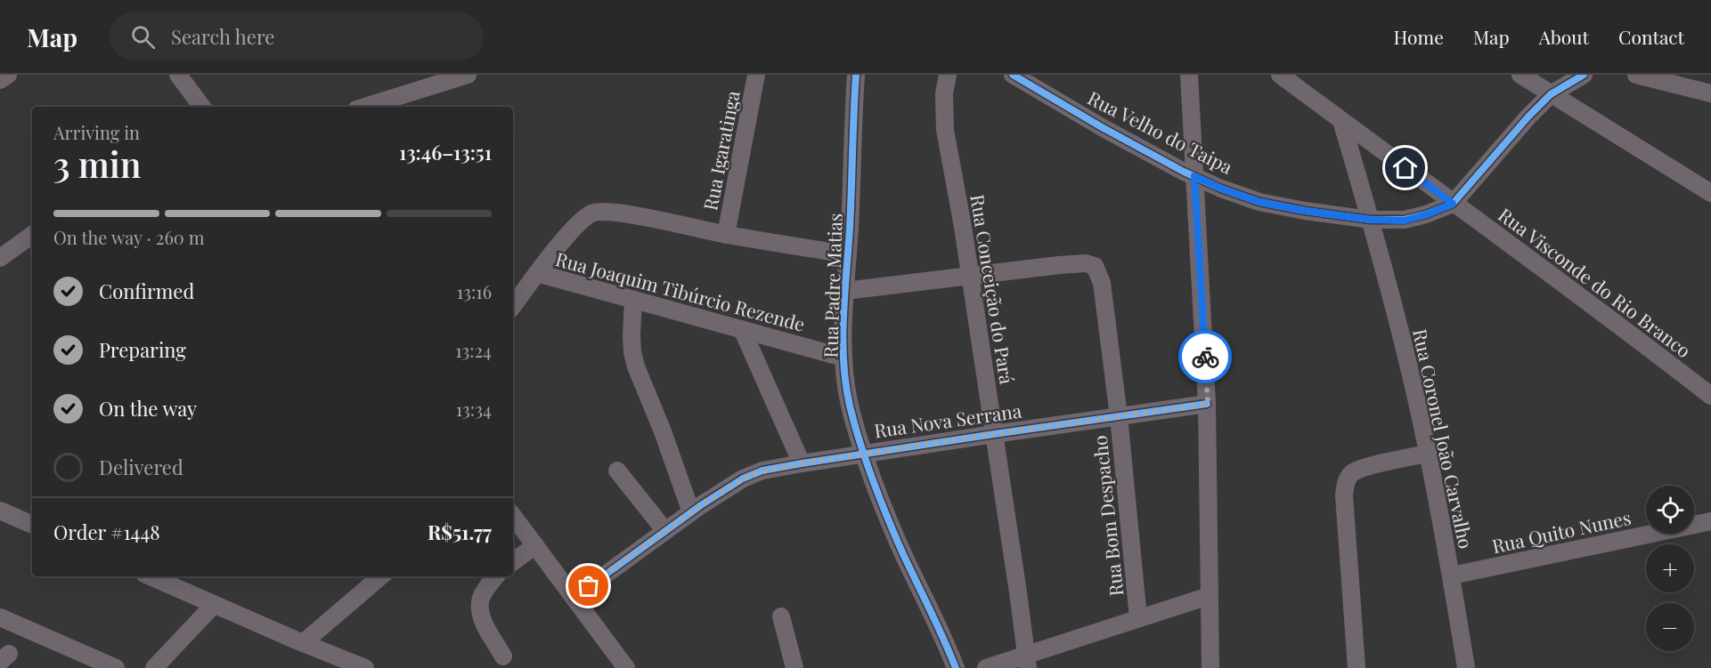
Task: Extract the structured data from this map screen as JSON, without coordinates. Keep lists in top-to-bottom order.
{
  "streets": {
    "street": [
      "Rua Velho do Taipa",
      "Rua Igaratinga",
      "Rua Visconde do Rio Branco",
      "Rua Padre Matias",
      "Rua Conceição do Pará",
      "Rua Joaquim Tibúrcio Rezende",
      "Rua Nova Serrana",
      "Rua Coronel João Carvalho",
      "Rua Bom Despacho",
      "Rua Quito Nunes"
    ]
  },
  "crossings": [
    ["Rua Velho do Taipa", "Rua Visconde do Rio Branco"],
    ["Rua Velho do Taipa", "Rua Coronel João Carvalho"],
    ["Rua Visconde do Rio Branco", "Rua Coronel João Carvalho"],
    ["Rua Padre Matias", "Rua Joaquim Tibúrcio Rezende"],
    ["Rua Padre Matias", "Rua Nova Serrana"],
    ["Rua Conceição do Pará", "Rua Nova Serrana"],
    ["Rua Conceição do Pará", "Rua Bom Despacho"],
    ["Rua Nova Serrana", "Rua Bom Despacho"],
    ["Rua Coronel João Carvalho", "Rua Quito Nunes"]
  ],
  "page": {
    "header": "Map",
    "search": "Search here",
    "nav": [
      "Home",
      "Map",
      "About",
      "Contact"
    ],
    "heading": ["3 min", "Arriving in", "13:46–13:51"],
    "panel": ["Order #1448", "R$51.77"],
    "bar": "On the way · 260 m",
    "list": [
      ["Confirmed", "13:16"],
      ["Preparing", "13:24"],
      ["On the way", "13:34"],
      "Delivered"
    ],
    "map_buttons": ["+", "−"]
  }
}
